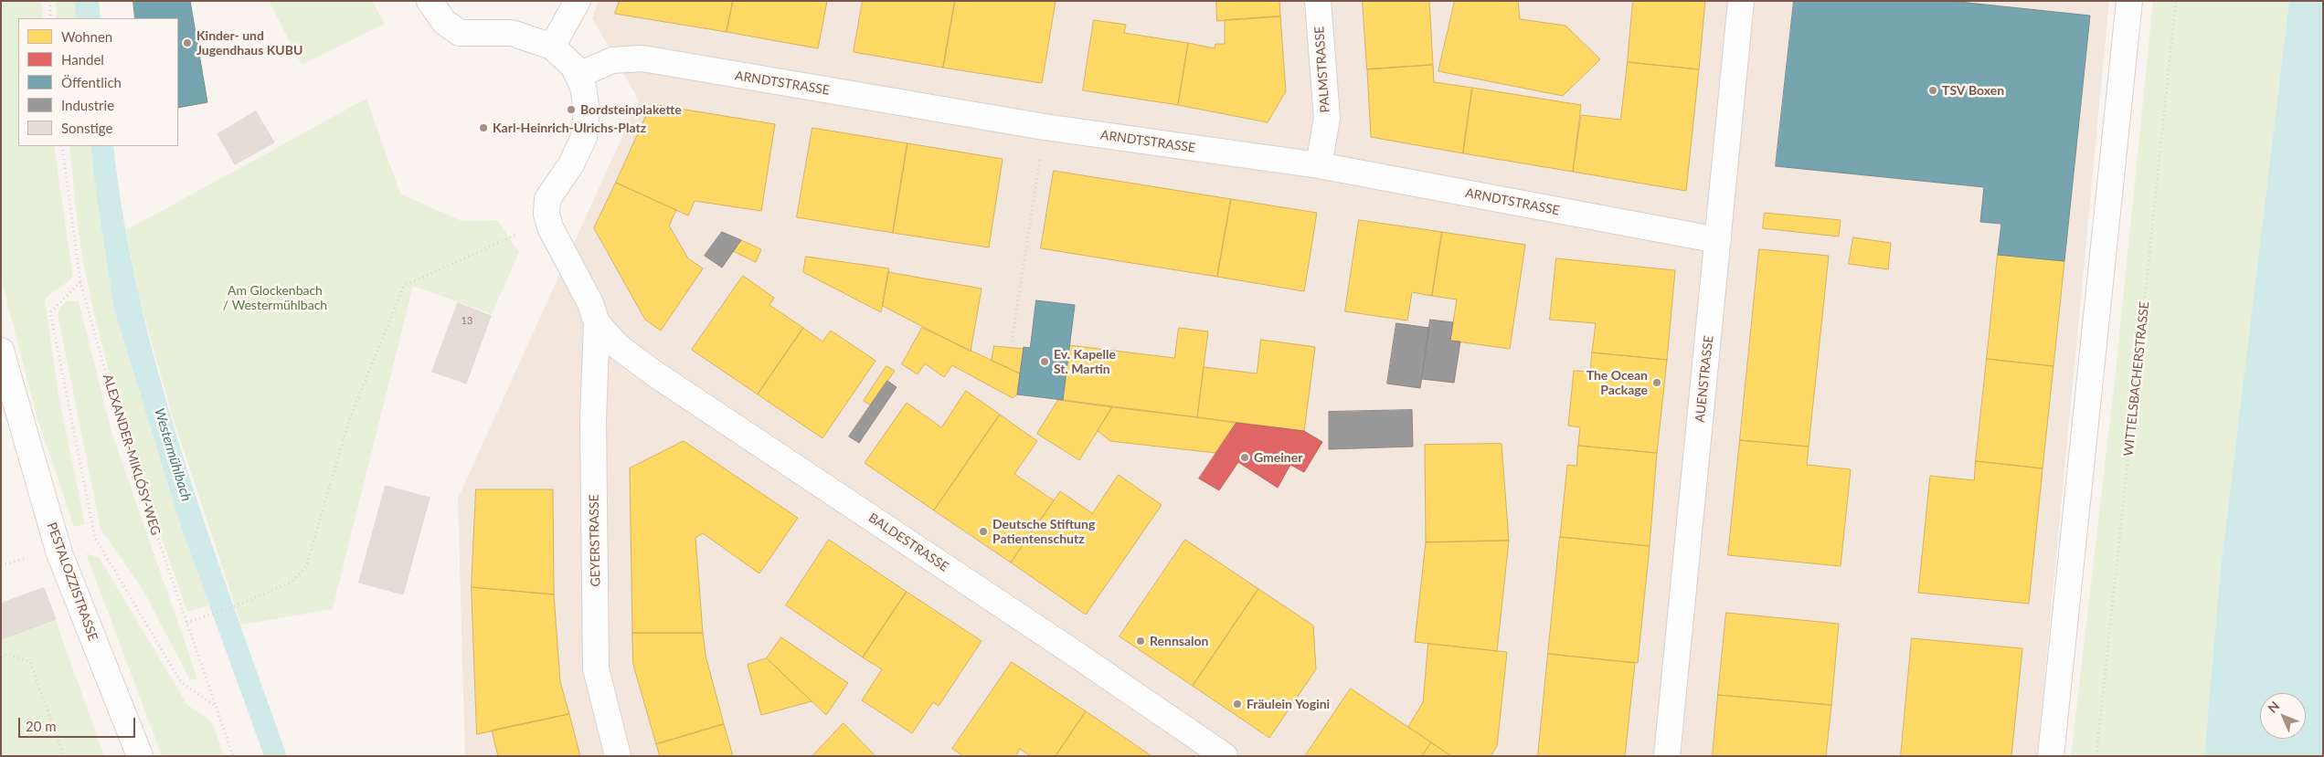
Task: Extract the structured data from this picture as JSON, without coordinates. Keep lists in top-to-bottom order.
{
  "streets": {
    "street": [
      "PALMSTRASSE",
      "ARNDTSTRASSE",
      "AUENSTRASSE",
      "GEYERSTRASSE",
      "BALDESTRASSE",
      "PESTALOZZISTRASSE"
    ],
    "path": ["WITTELSBACHERSTRASSE", "ALEXANDER-MIKLÓSY-WEG"]
  },
  "crossings": [
    ["PALMSTRASSE", "ARNDTSTRASSE"],
    ["ARNDTSTRASSE", "AUENSTRASSE"],
    ["GEYERSTRASSE", "BALDESTRASSE"]
  ],
  "water": ["Westermühlbach"],
  "parks": ["Am Glockenbach / Westermühlbach"],
  "places": [
    "Kinder- und Jugendhaus KUBU",
    "TSV Boxen",
    "Bordsteinplakette",
    "Karl-Heinrich-Ulrichs-Platz",
    "Ev. Kapelle St. Martin",
    "The Ocean Package",
    "Gmeiner",
    "Deutsche Stiftung Patientenschutz",
    "Rennsalon",
    "Fräulein Yogini"
  ],
  "house_numbers": ["13"],
  "legend": [
    "Wohnen",
    "Handel",
    "Öffentlich",
    "Industrie",
    "Sonstige"
  ],
  "scale_bar": "20 m",
  "north": "top left"
}
